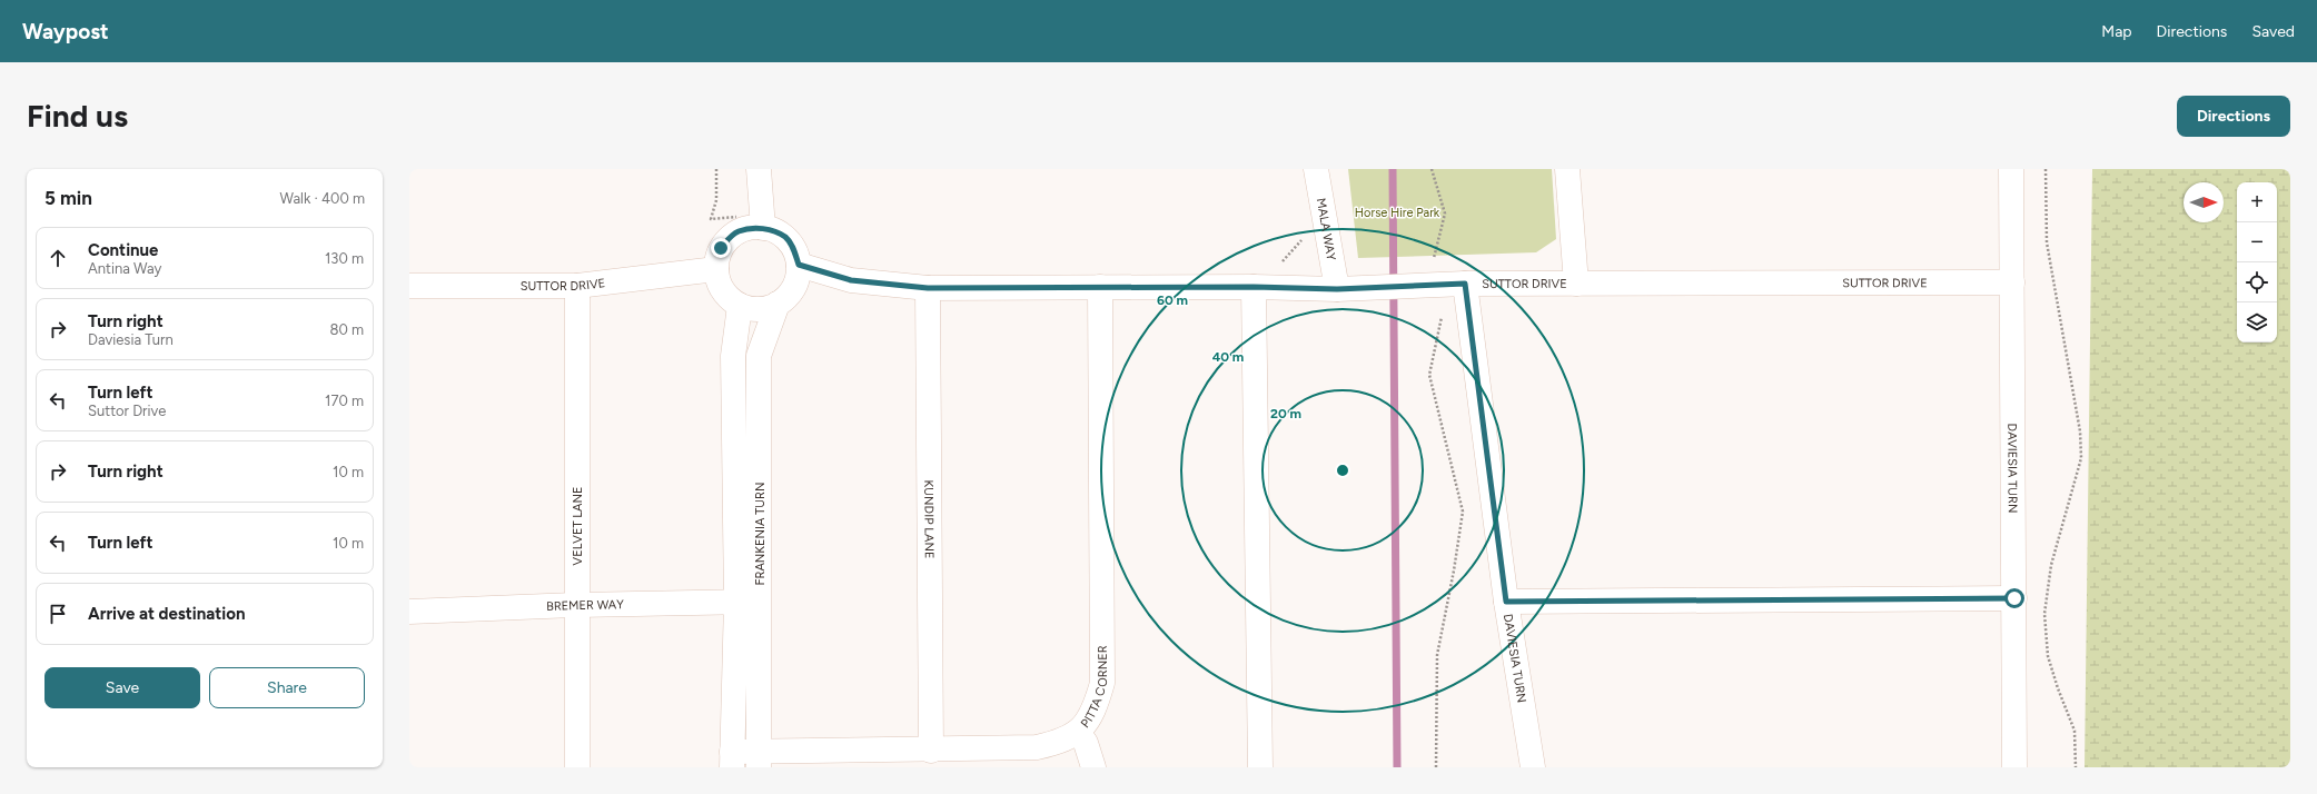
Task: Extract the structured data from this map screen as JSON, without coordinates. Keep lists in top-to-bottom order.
{
  "streets": {
    "street": [
      "MALA WAY",
      "SUTTOR DRIVE",
      "DAVIESIA TURN",
      "KUNDIP LANE",
      "VELVET LANE",
      "FRANKENIA TURN",
      "BREMER WAY",
      "PITTA CORNER"
    ]
  },
  "crossings": [
    ["MALA WAY", "SUTTOR DRIVE"],
    ["SUTTOR DRIVE", "DAVIESIA TURN"],
    ["SUTTOR DRIVE", "KUNDIP LANE"],
    ["SUTTOR DRIVE", "VELVET LANE"],
    ["SUTTOR DRIVE", "FRANKENIA TURN"],
    ["SUTTOR DRIVE", "PITTA CORNER"],
    ["KUNDIP LANE", "PITTA CORNER"],
    ["VELVET LANE", "BREMER WAY"],
    ["FRANKENIA TURN", "BREMER WAY"],
    ["FRANKENIA TURN", "PITTA CORNER"]
  ],
  "parks": ["Horse Hire Park"],
  "north": "right",
  "page": {
    "header": "Waypost",
    "nav": ["Map", "Directions", "Saved"],
    "buttons": [
      "Directions",
      ["Save", "Share"]
    ],
    "title": "Find us",
    "heading": ["5 min", "Walk · 400 m"],
    "map_buttons": ["+", "−"],
    "list": [
      ["Continue", "Antina Way", "130 m"],
      ["Turn right", "Daviesia Turn", "80 m"],
      ["Turn left", "Suttor Drive", "170 m"],
      ["Turn right", "10 m"],
      ["Turn left", "10 m"],
      "Arrive at destination"
    ]
  },
  "rings": ["60 m", "40 m", "20 m"]
}
